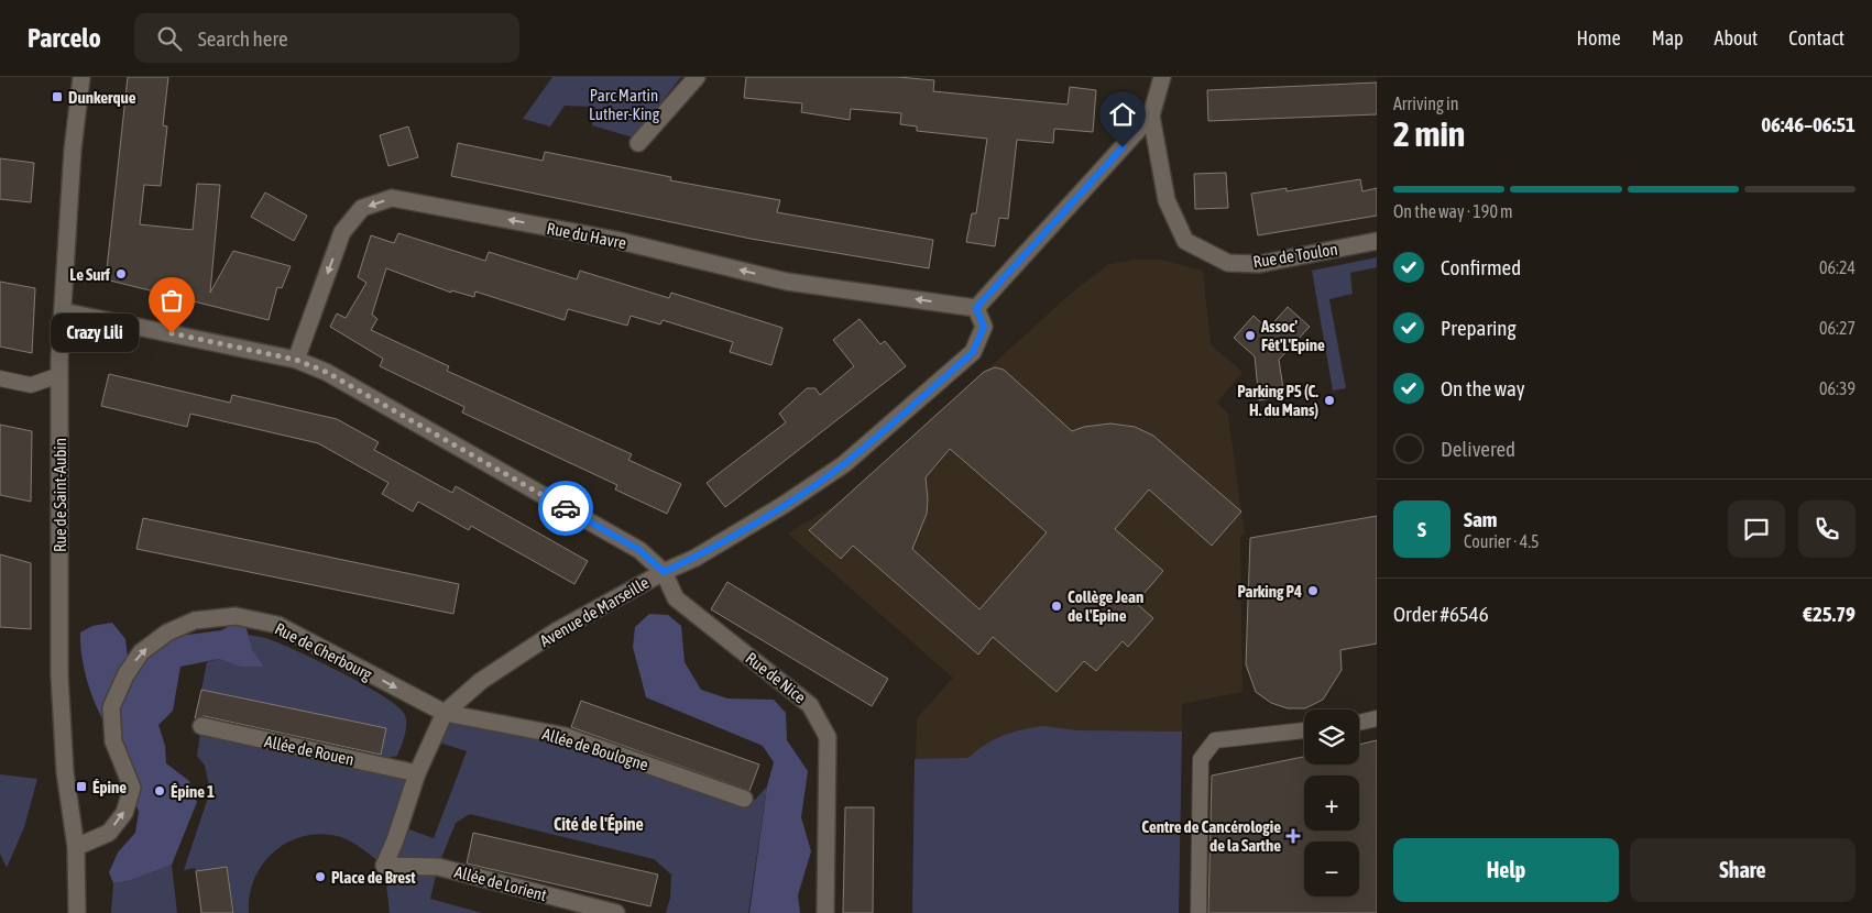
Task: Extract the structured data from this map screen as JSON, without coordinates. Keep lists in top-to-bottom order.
{
  "streets": {
    "street": [
      "Rue du Havre",
      "Rue de Toulon",
      "Rue de Saint-Aubin",
      "Avenue de Marseille",
      "Rue de Cherbourg",
      "Rue de Nice",
      "Allée de Boulogne",
      "Allée de Rouen",
      "Allée de Lorient"
    ]
  },
  "crossings": [
    ["Rue du Havre", "Avenue de Marseille"],
    ["Rue de Saint-Aubin", "Rue de Cherbourg"],
    ["Avenue de Marseille", "Rue de Cherbourg"],
    ["Avenue de Marseille", "Rue de Nice"],
    ["Avenue de Marseille", "Allée de Boulogne"],
    ["Avenue de Marseille", "Allée de Rouen"],
    ["Avenue de Marseille", "Allée de Lorient"],
    ["Rue de Cherbourg", "Allée de Boulogne"]
  ],
  "one_way": ["Rue du Havre"],
  "districts": ["Cité de l'Épine"],
  "parks": ["Parc Martin Luther-King"],
  "places": {
    "transit": ["Dunkerque", "Épine"],
    "other": [
      "Le Surf",
      "Crazy Lili",
      "Assoc' Fêt'L'Epine",
      "Parking P5 (C. H. du Mans)",
      "Parking P4",
      "Collège Jean de l'Epine",
      "Épine 1",
      "Place de Brest"
    ],
    "health": ["Centre de Cancérologie de la Sarthe"]
  },
  "page": {
    "header": "Parcelo",
    "search": "Search here",
    "nav": [
      "Home",
      "Map",
      "About",
      "Contact"
    ],
    "heading": ["2 min", "Arriving in", "06:46–06:51"],
    "panel": [
      "Sam",
      "Courier · 4.5",
      "Order #6546",
      "€25.79"
    ],
    "bar": "On the way · 190 m",
    "list": [
      ["Confirmed", "06:24"],
      ["Preparing", "06:27"],
      ["On the way", "06:39"],
      "Delivered"
    ],
    "bubble": "Crazy Lili",
    "round": "S",
    "map_buttons": ["+", "−"],
    "buttons": ["Help", "Share"]
  }
}
